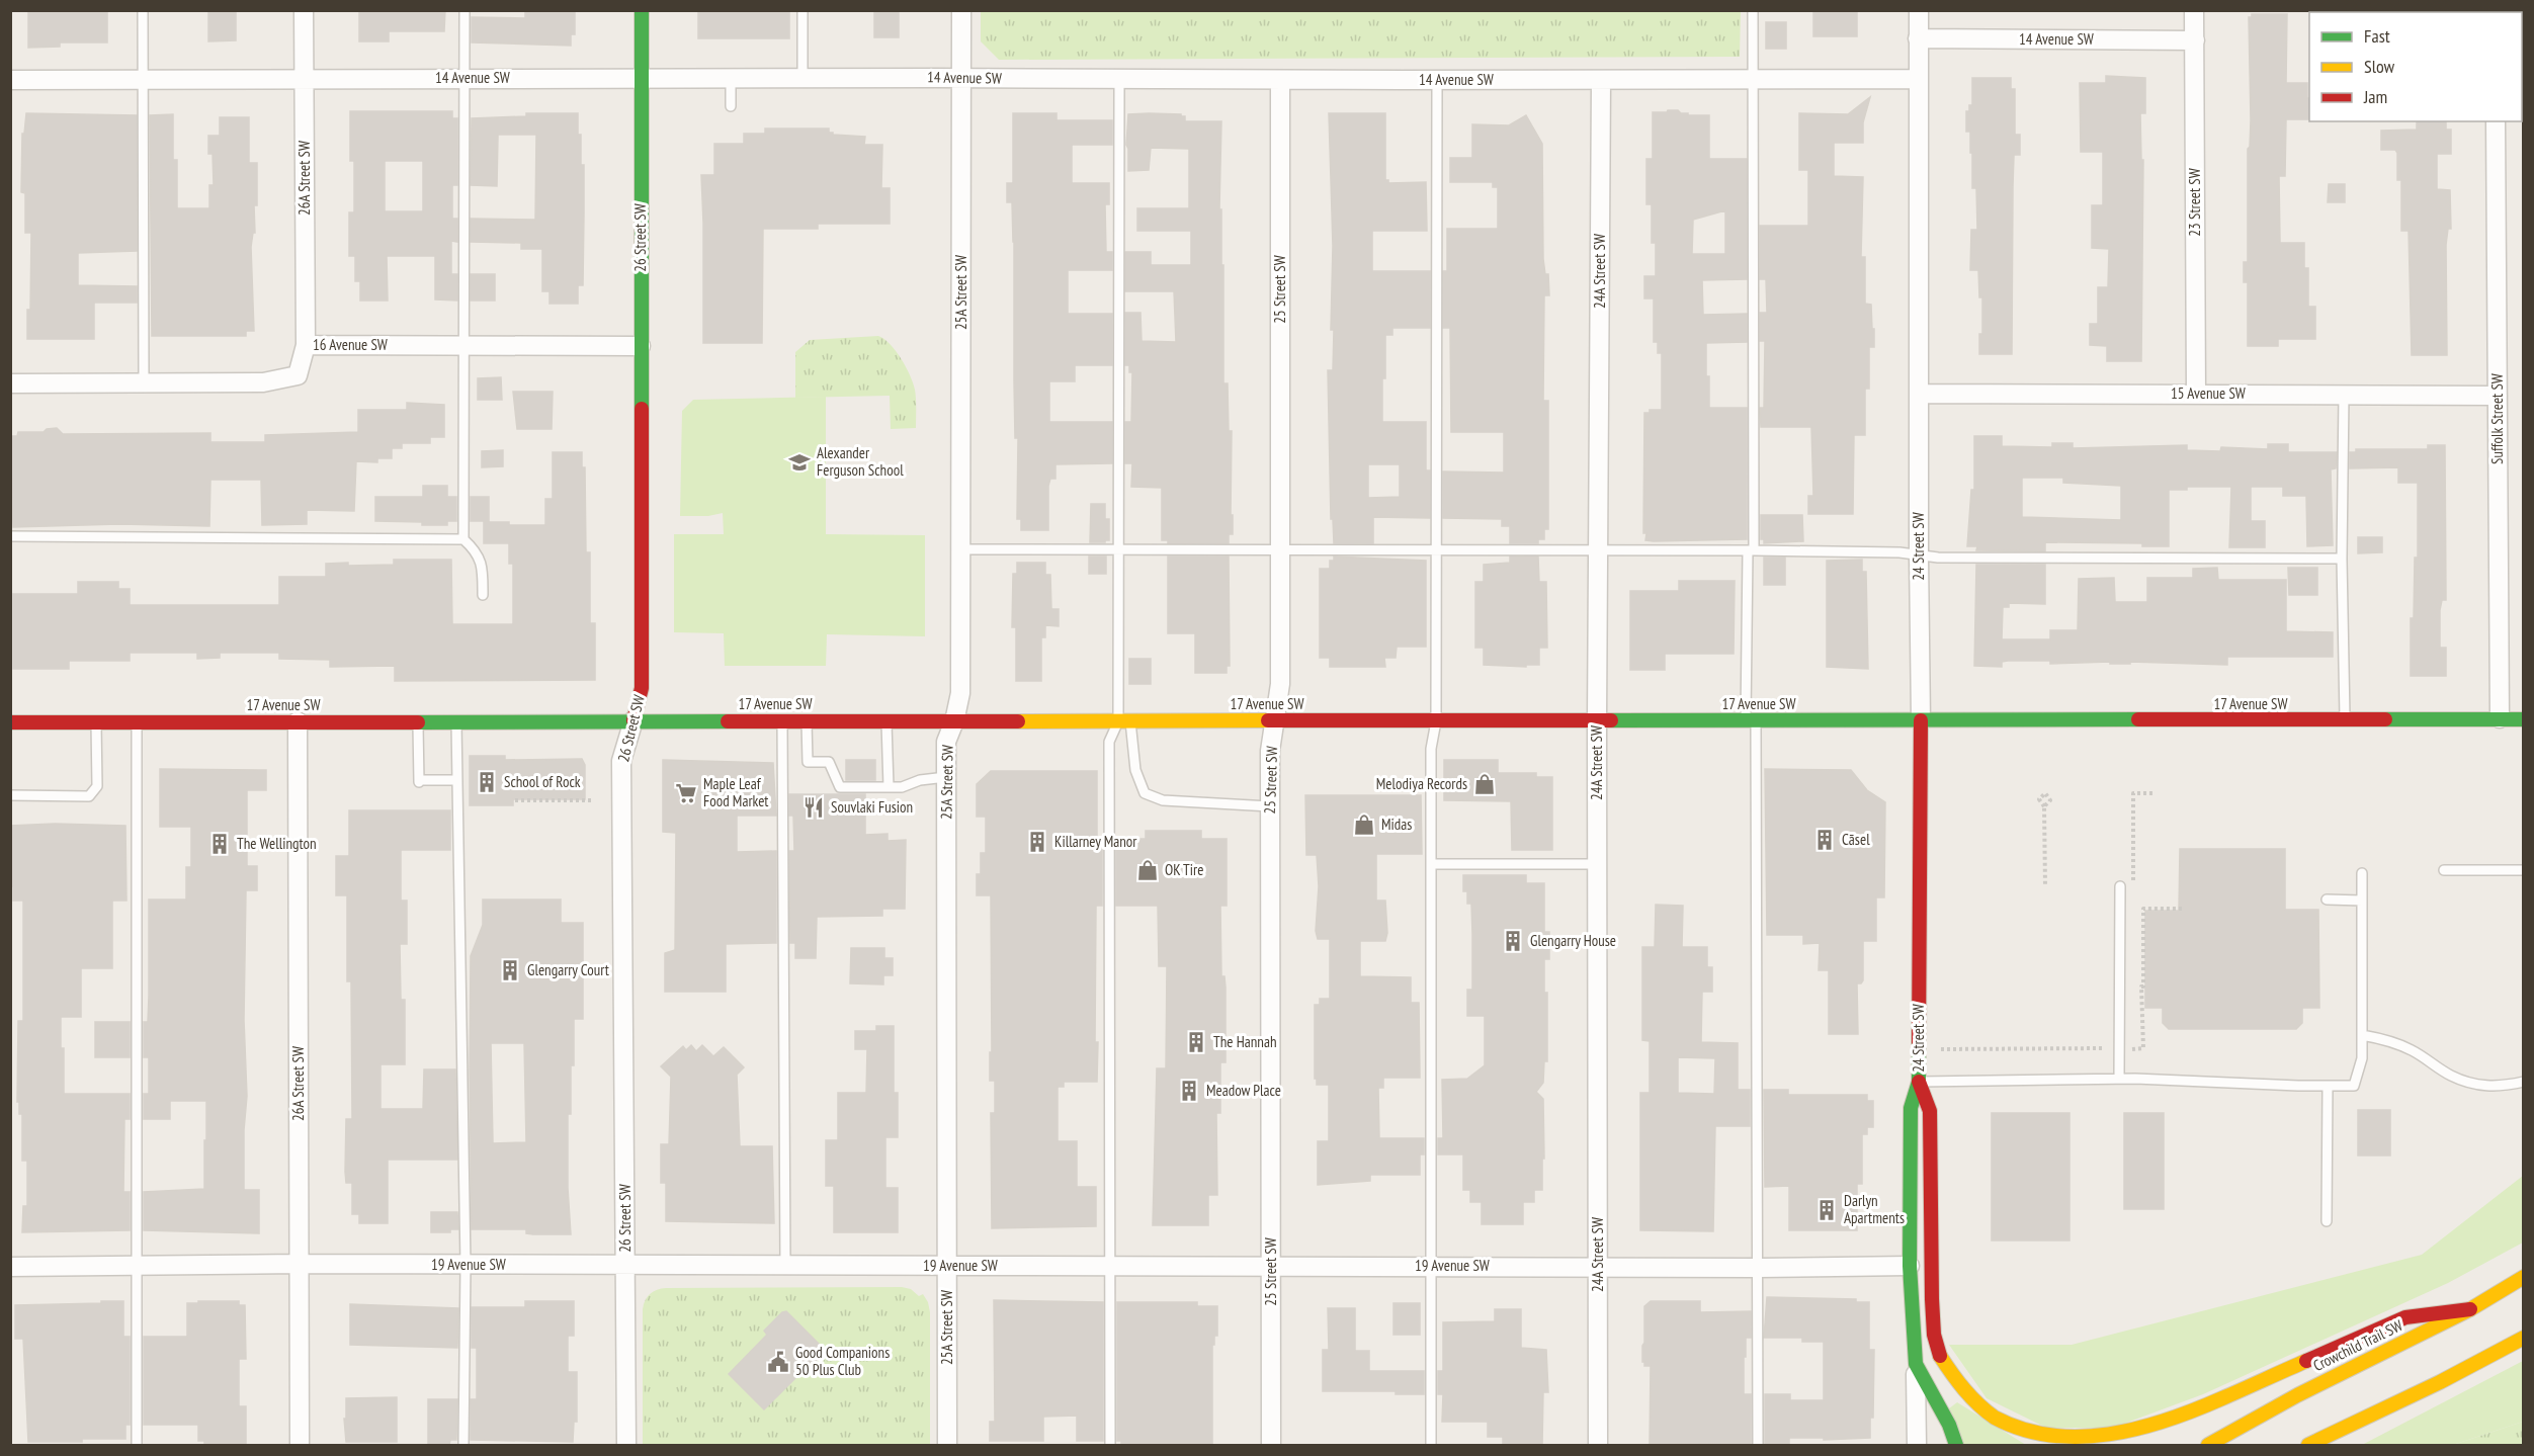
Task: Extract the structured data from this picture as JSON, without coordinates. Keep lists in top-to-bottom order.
{
  "streets": {
    "main road": [
      "26 Street SW",
      "24 Street SW",
      "17 Avenue SW",
      "Crowchild Trail SW"
    ],
    "street": [
      "14 Avenue SW",
      "26A Street SW",
      "23 Street SW",
      "24A Street SW",
      "25 Street SW",
      "25A Street SW",
      "16 Avenue SW",
      "15 Avenue SW",
      "Suffolk Street SW",
      "19 Avenue SW"
    ]
  },
  "crossings": [
    ["14 Avenue SW", "26A Street SW"],
    ["14 Avenue SW", "23 Street SW"],
    ["14 Avenue SW", "26 Street SW"],
    ["14 Avenue SW", "24A Street SW"],
    ["14 Avenue SW", "25 Street SW"],
    ["14 Avenue SW", "25A Street SW"],
    ["14 Avenue SW", "24 Street SW"],
    ["26A Street SW", "16 Avenue SW"],
    ["26A Street SW", "17 Avenue SW"],
    ["26A Street SW", "19 Avenue SW"],
    ["23 Street SW", "15 Avenue SW"],
    ["26 Street SW", "16 Avenue SW"],
    ["26 Street SW", "17 Avenue SW"],
    ["26 Street SW", "19 Avenue SW"],
    ["24A Street SW", "17 Avenue SW"],
    ["24A Street SW", "19 Avenue SW"],
    ["25 Street SW", "17 Avenue SW"],
    ["25 Street SW", "19 Avenue SW"],
    ["25A Street SW", "17 Avenue SW"],
    ["25A Street SW", "19 Avenue SW"],
    ["15 Avenue SW", "Suffolk Street SW"],
    ["15 Avenue SW", "24 Street SW"],
    ["Suffolk Street SW", "17 Avenue SW"],
    ["24 Street SW", "17 Avenue SW"],
    ["24 Street SW", "19 Avenue SW"]
  ],
  "places": {
    "school or university": ["Alexander Ferguson School"],
    "building": [
      "School of Rock",
      "Cāsel",
      "Killarney Manor",
      "The Wellington",
      "Glengarry House",
      "Glengarry Court",
      "The Hannah",
      "Meadow Place",
      "Darlyn Apartments"
    ],
    "shop": ["Melodiya Records", "Midas", "OK Tire"],
    "supermarket": ["Maple Leaf Food Market"],
    "restaurant": ["Souvlaki Fusion"],
    "public building": ["Good Companions 50 Plus Club"]
  },
  "legend": ["Fast", "Slow", "Jam"]
}
